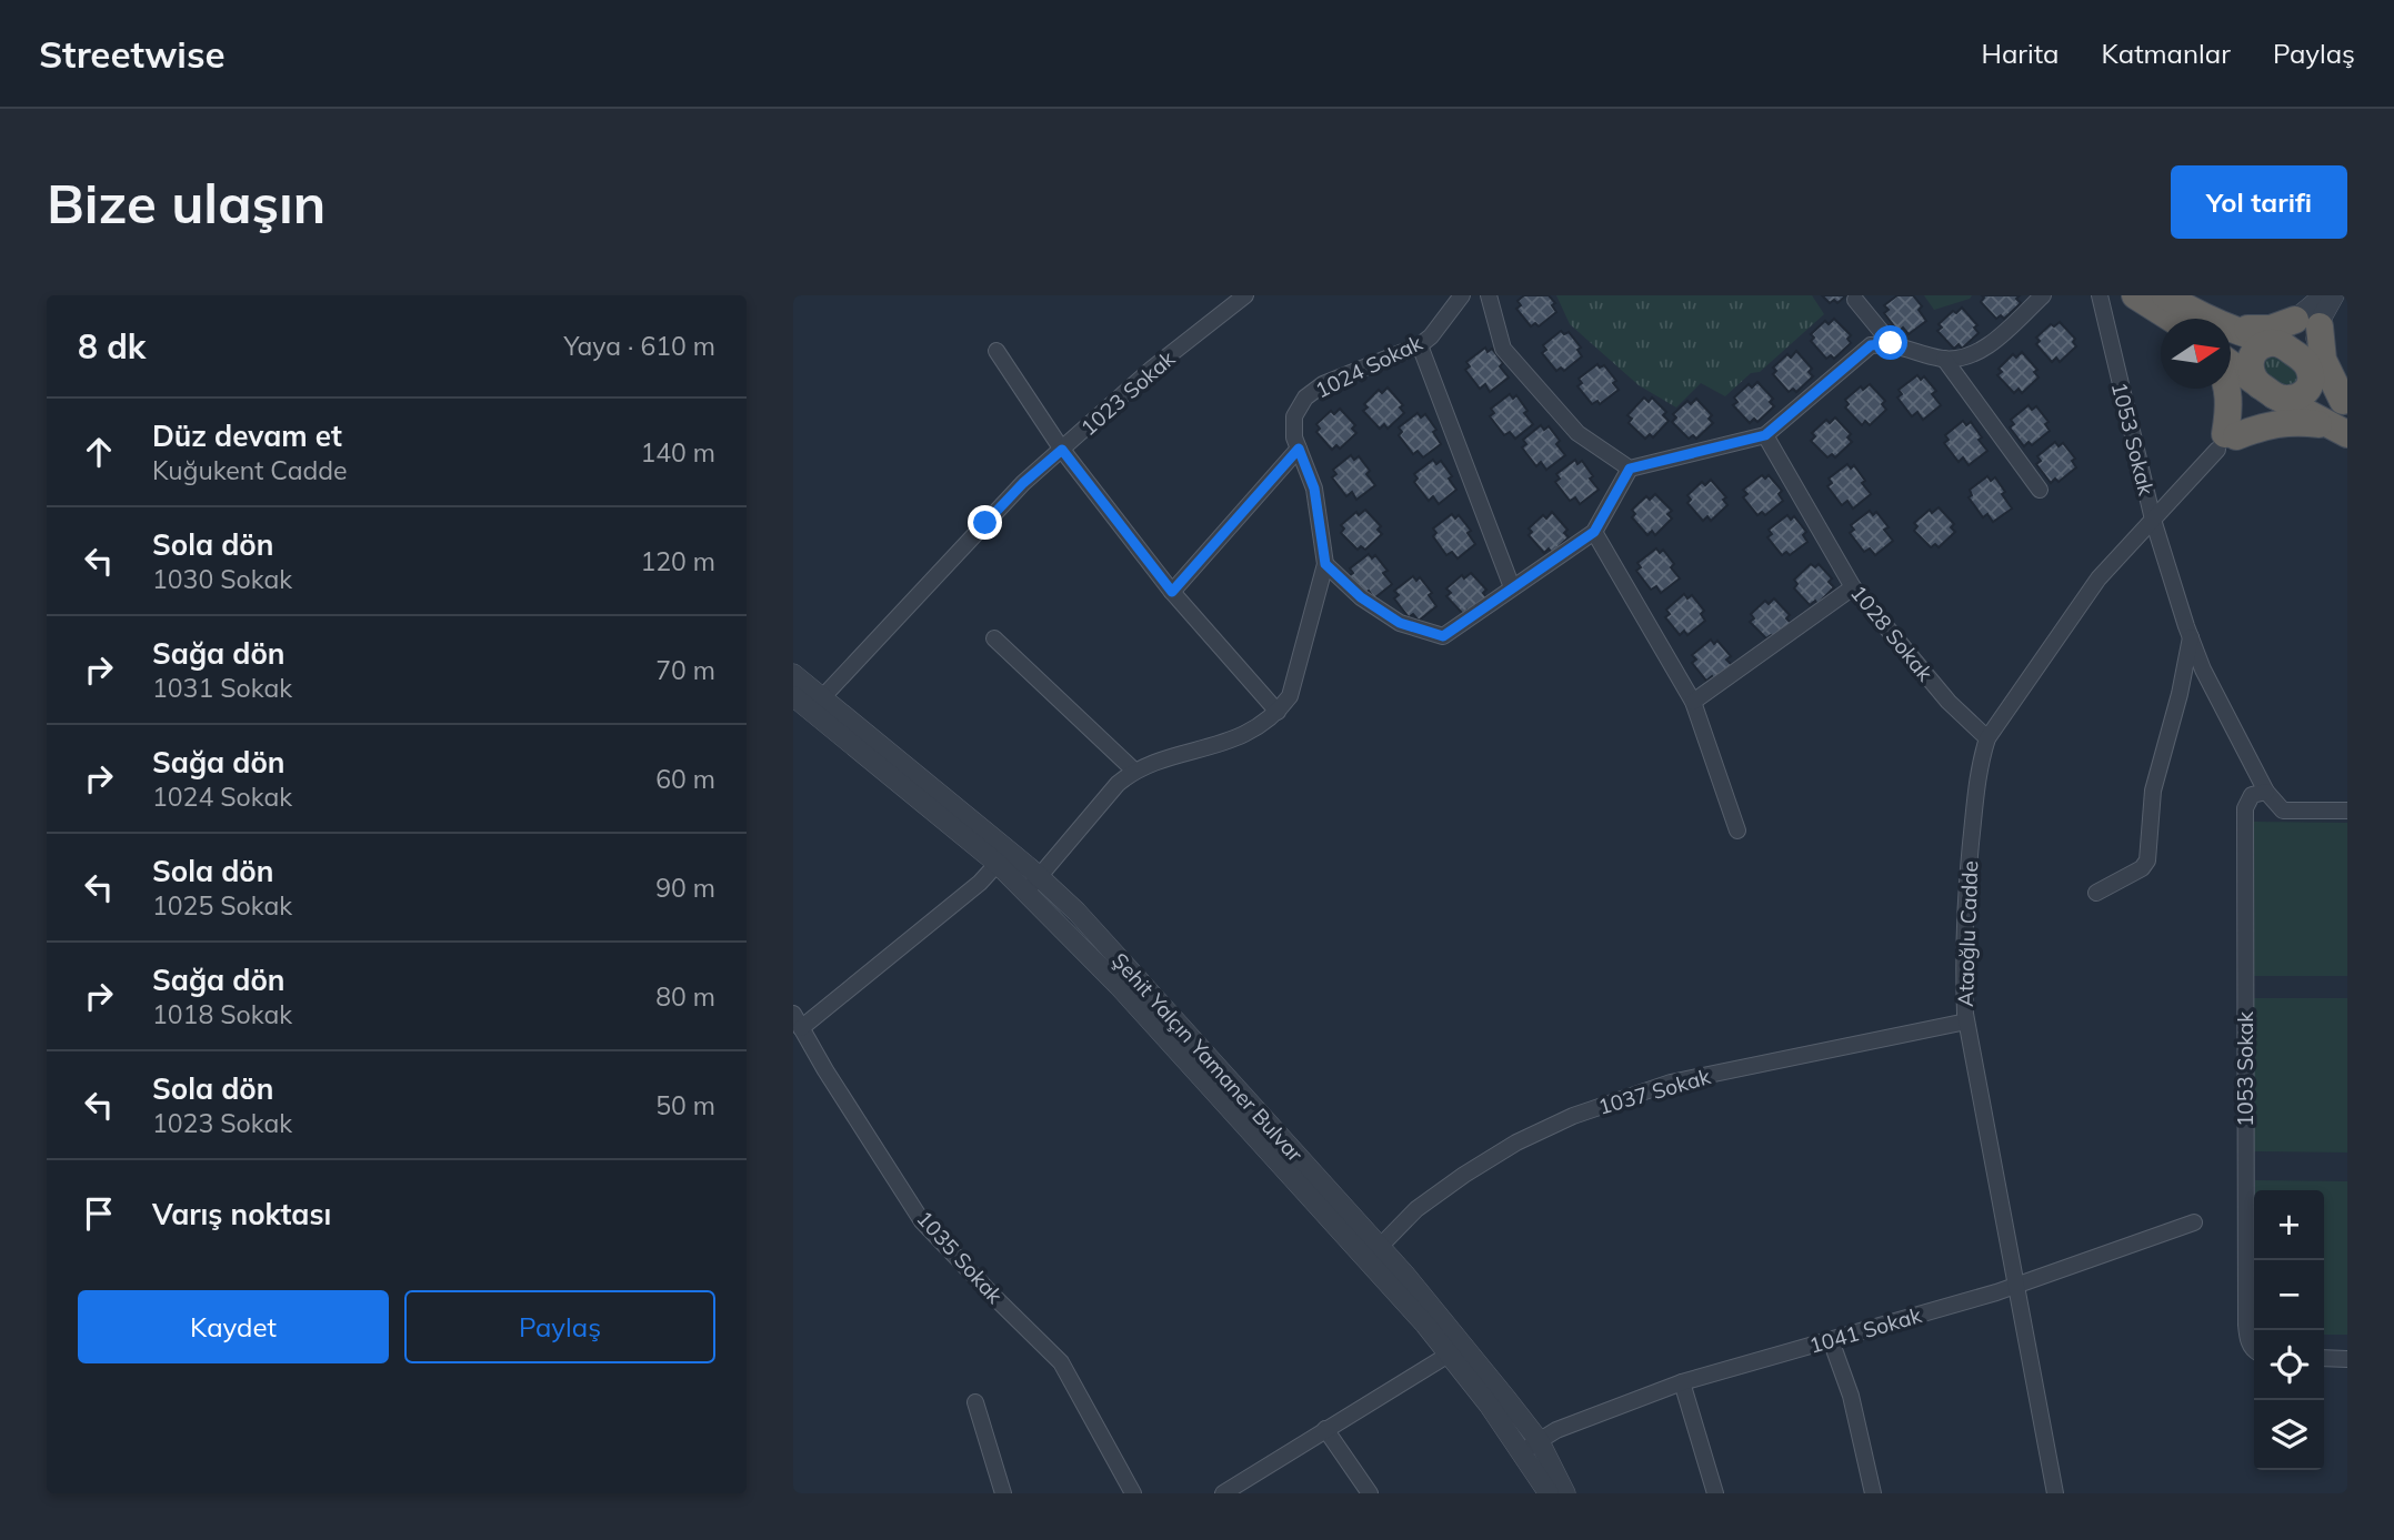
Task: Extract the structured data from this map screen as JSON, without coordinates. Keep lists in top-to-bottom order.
{
  "streets": {
    "street": [
      "1024 Sokak",
      "1023 Sokak",
      "1053 Sokak",
      "1028 Sokak",
      "Ataoğlu Cadde",
      "Şehit Yalçın Yamaner Bulvar",
      "1037 Sokak",
      "1035 Sokak",
      "1041 Sokak"
    ]
  },
  "crossings": [
    ["1023 Sokak", "Şehit Yalçın Yamaner Bulvar"],
    ["1053 Sokak", "Ataoğlu Cadde"],
    ["1028 Sokak", "Ataoğlu Cadde"],
    ["Ataoğlu Cadde", "1037 Sokak"],
    ["Ataoğlu Cadde", "1041 Sokak"],
    ["Şehit Yalçın Yamaner Bulvar", "1037 Sokak"],
    ["Şehit Yalçın Yamaner Bulvar", "1041 Sokak"]
  ],
  "north": "right",
  "page": {
    "header": "Streetwise",
    "nav": ["Harita", "Katmanlar", "Paylaş"],
    "buttons": [
      "Yol tarifi",
      ["Kaydet", "Paylaş"]
    ],
    "title": "Bize ulaşın",
    "heading": ["8 dk", "Yaya · 610 m"],
    "list": [
      ["Düz devam et", "Kuğukent Cadde", "140 m"],
      ["Sola dön", "1030 Sokak", "120 m"],
      ["Sağa dön", "1031 Sokak", "70 m"],
      ["Sağa dön", "1024 Sokak", "60 m"],
      ["Sola dön", "1025 Sokak", "90 m"],
      ["Sağa dön", "1018 Sokak", "80 m"],
      ["Sola dön", "1023 Sokak", "50 m"],
      "Varış noktası"
    ],
    "map_buttons": ["+", "−"]
  }
}
